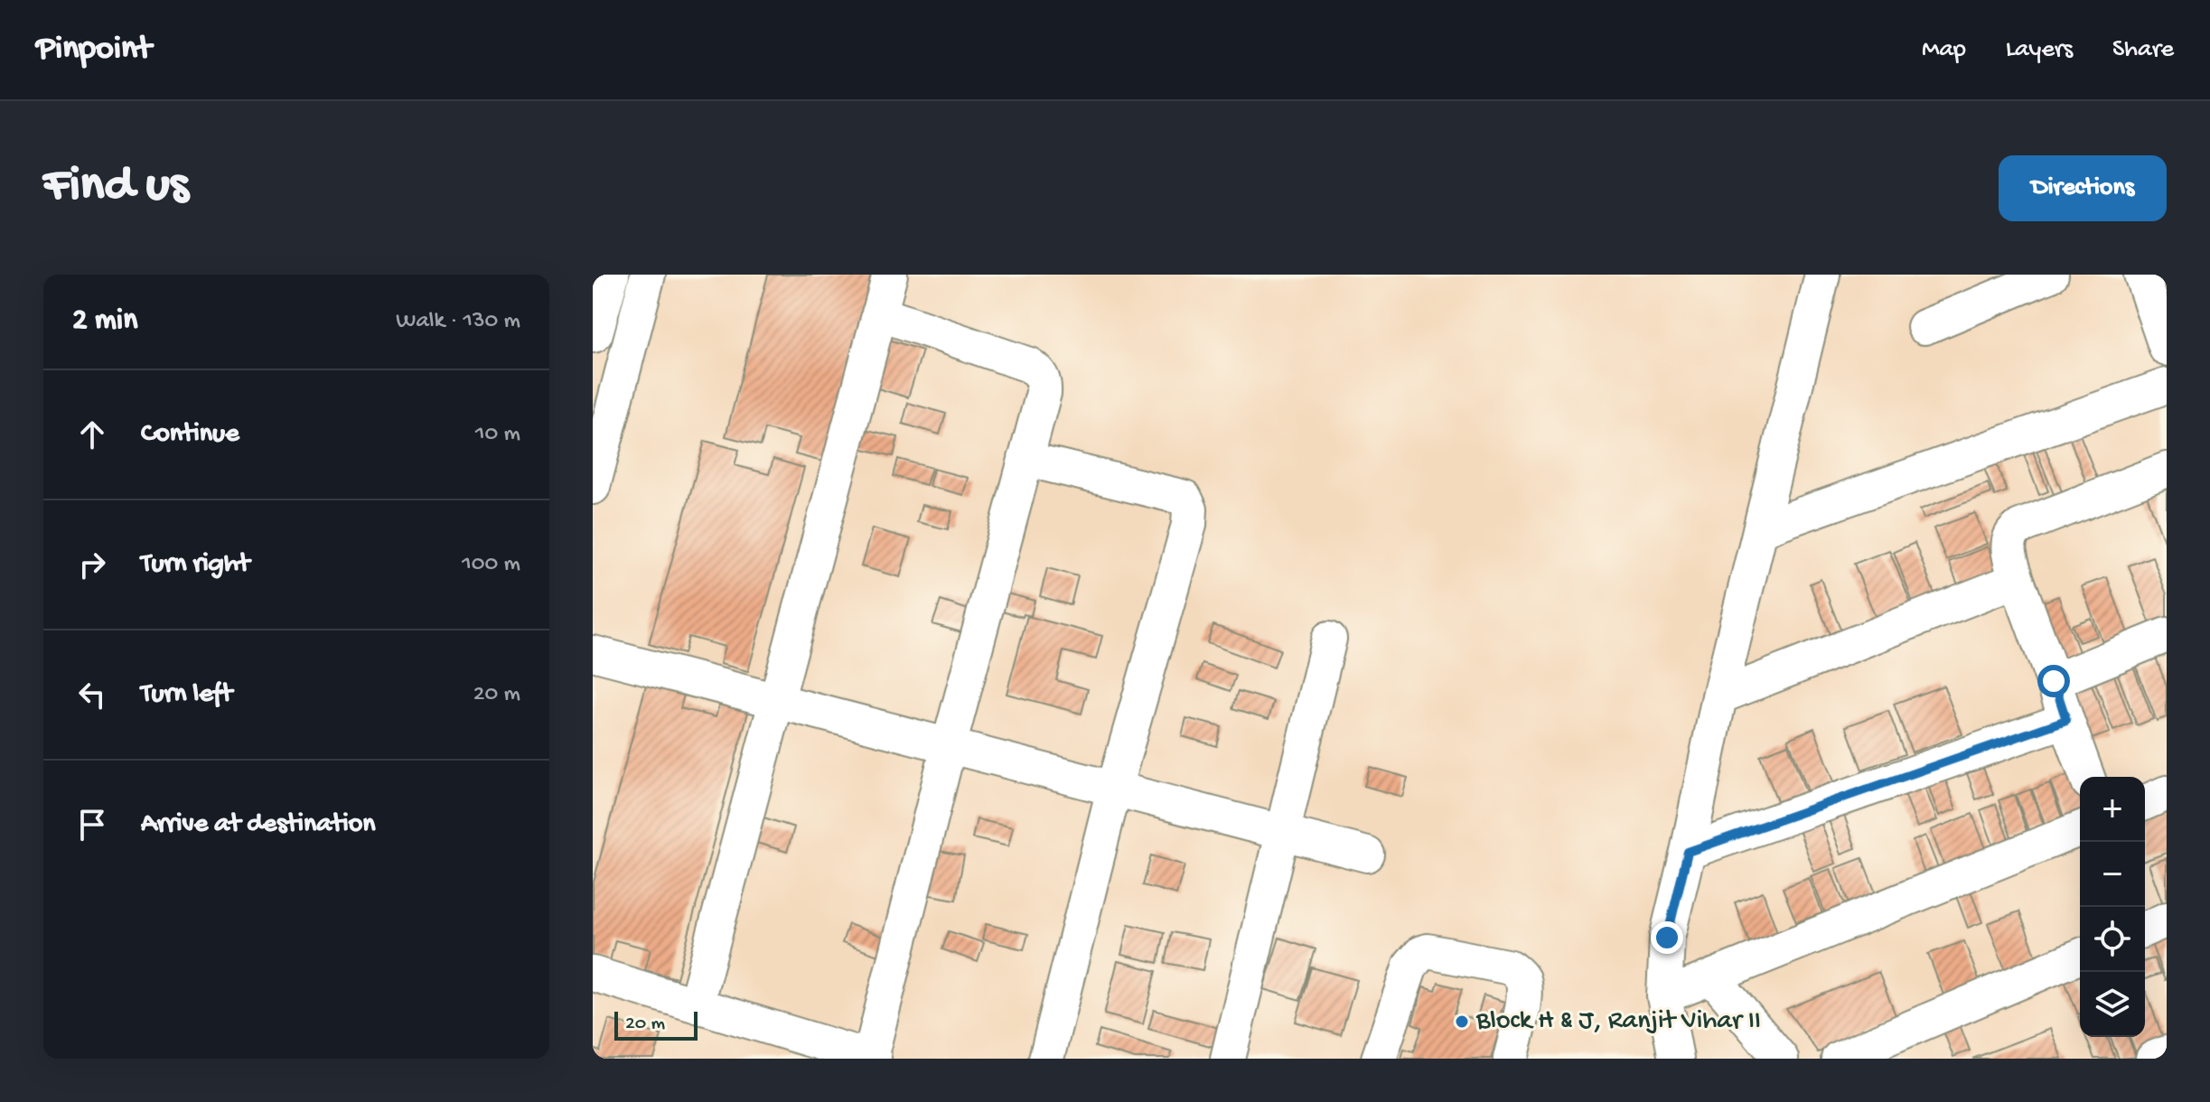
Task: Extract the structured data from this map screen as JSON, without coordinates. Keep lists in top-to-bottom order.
{
  "places": ["Block H & J, Ranjit Vihar II"],
  "scale_bar": "20 m",
  "page": {
    "header": "Pinpoint",
    "nav": ["Map", "Layers", "Share"],
    "buttons": "Directions",
    "title": "Find us",
    "heading": ["2 min", "Walk · 130 m"],
    "list": [
      ["Continue", "10 m"],
      ["Turn right", "100 m"],
      ["Turn left", "20 m"],
      "Arrive at destination"
    ],
    "map_buttons": ["+", "−"],
    "scale": "20 m"
  }
}
